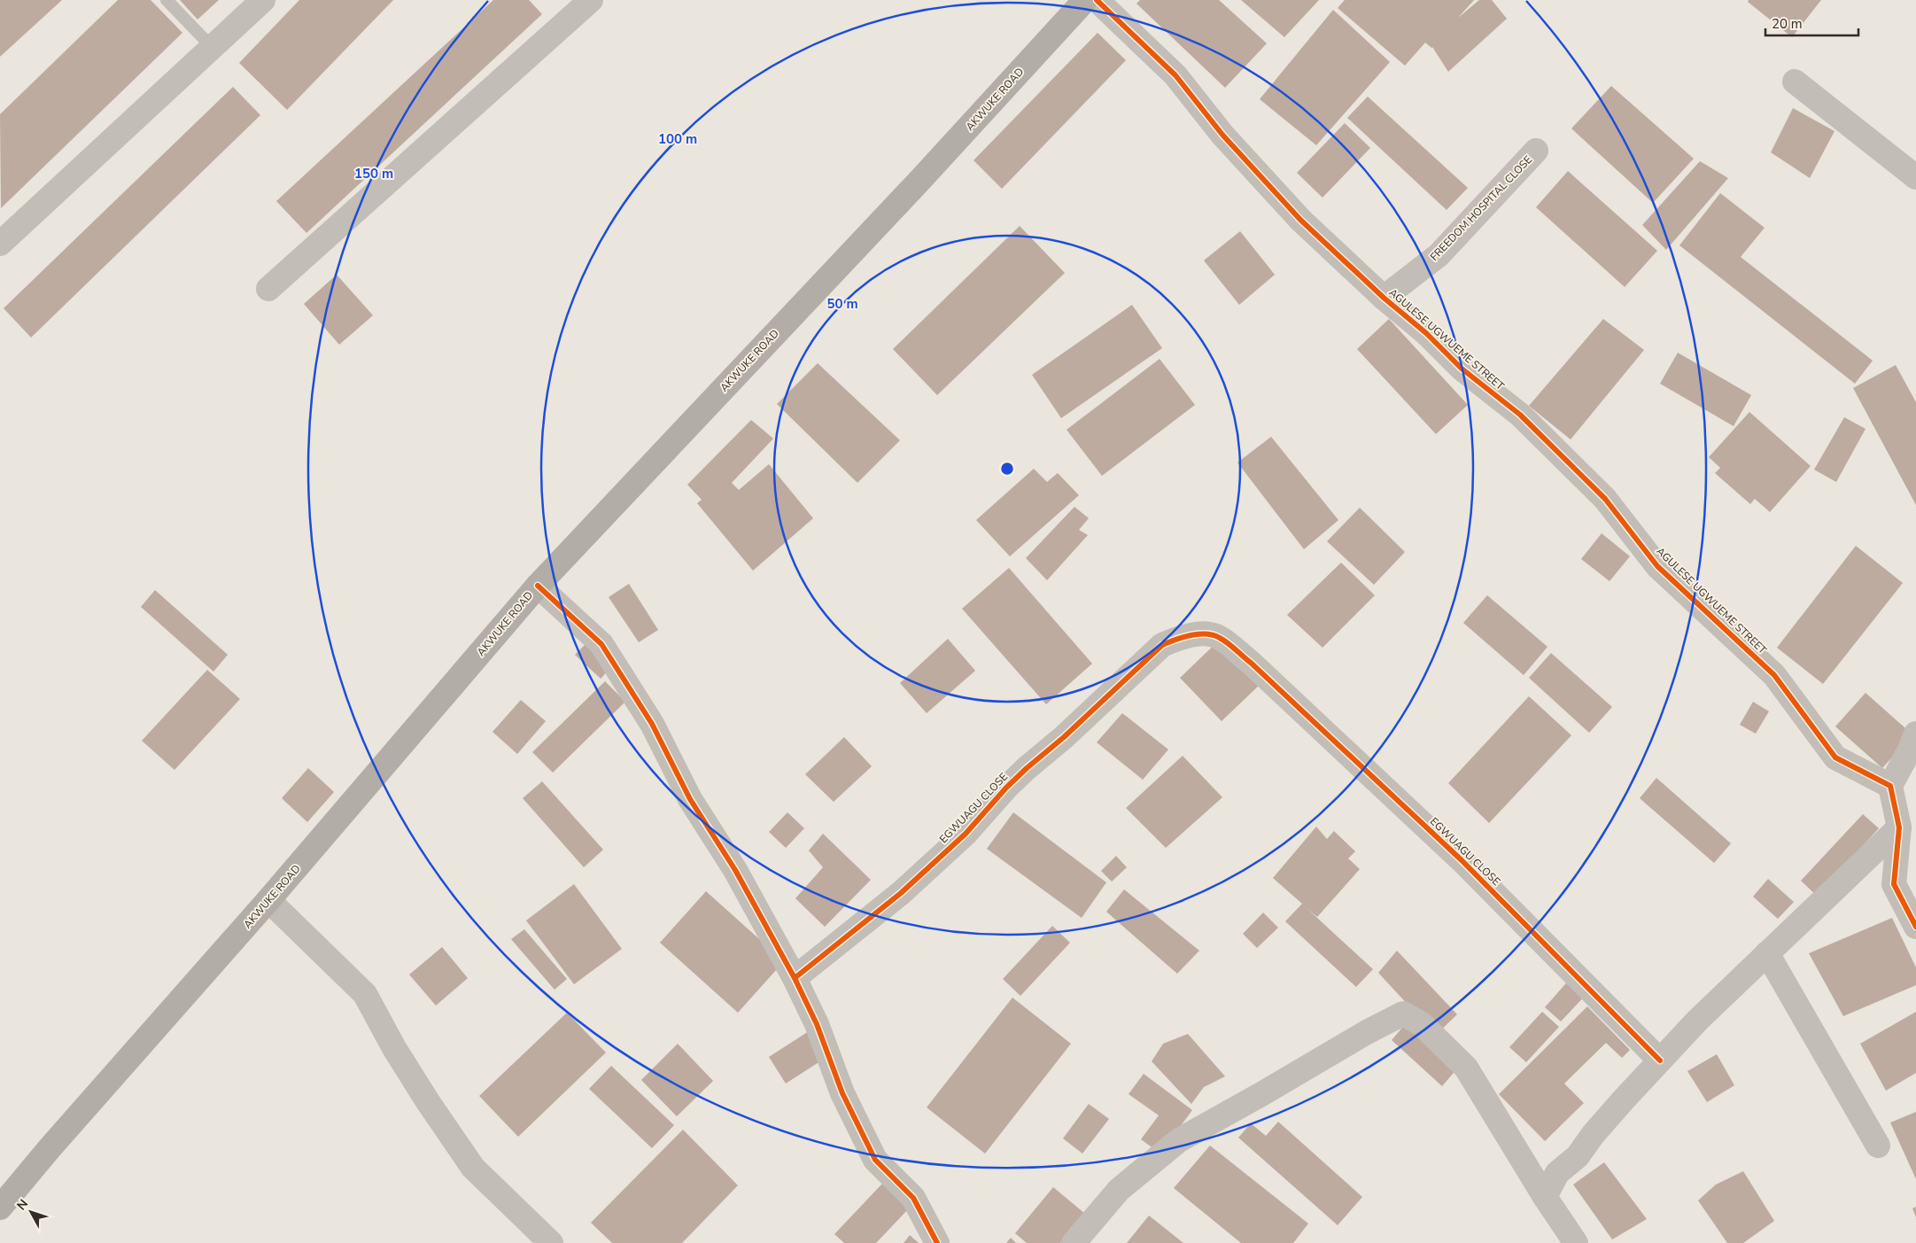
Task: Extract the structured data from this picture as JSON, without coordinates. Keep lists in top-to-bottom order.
{
  "streets": {
    "main road": ["AKWUKE ROAD"],
    "street": ["FREEDOM HOSPITAL CLOSE", "AGULESE UGWUEME STREET", "EGWUAGU CLOSE"]
  },
  "crossings": [
    ["FREEDOM HOSPITAL CLOSE", "AGULESE UGWUEME STREET"]
  ],
  "scale_bar": "20 m",
  "north": "top left",
  "rings": ["100 m", "150 m", "50 m"]
}
